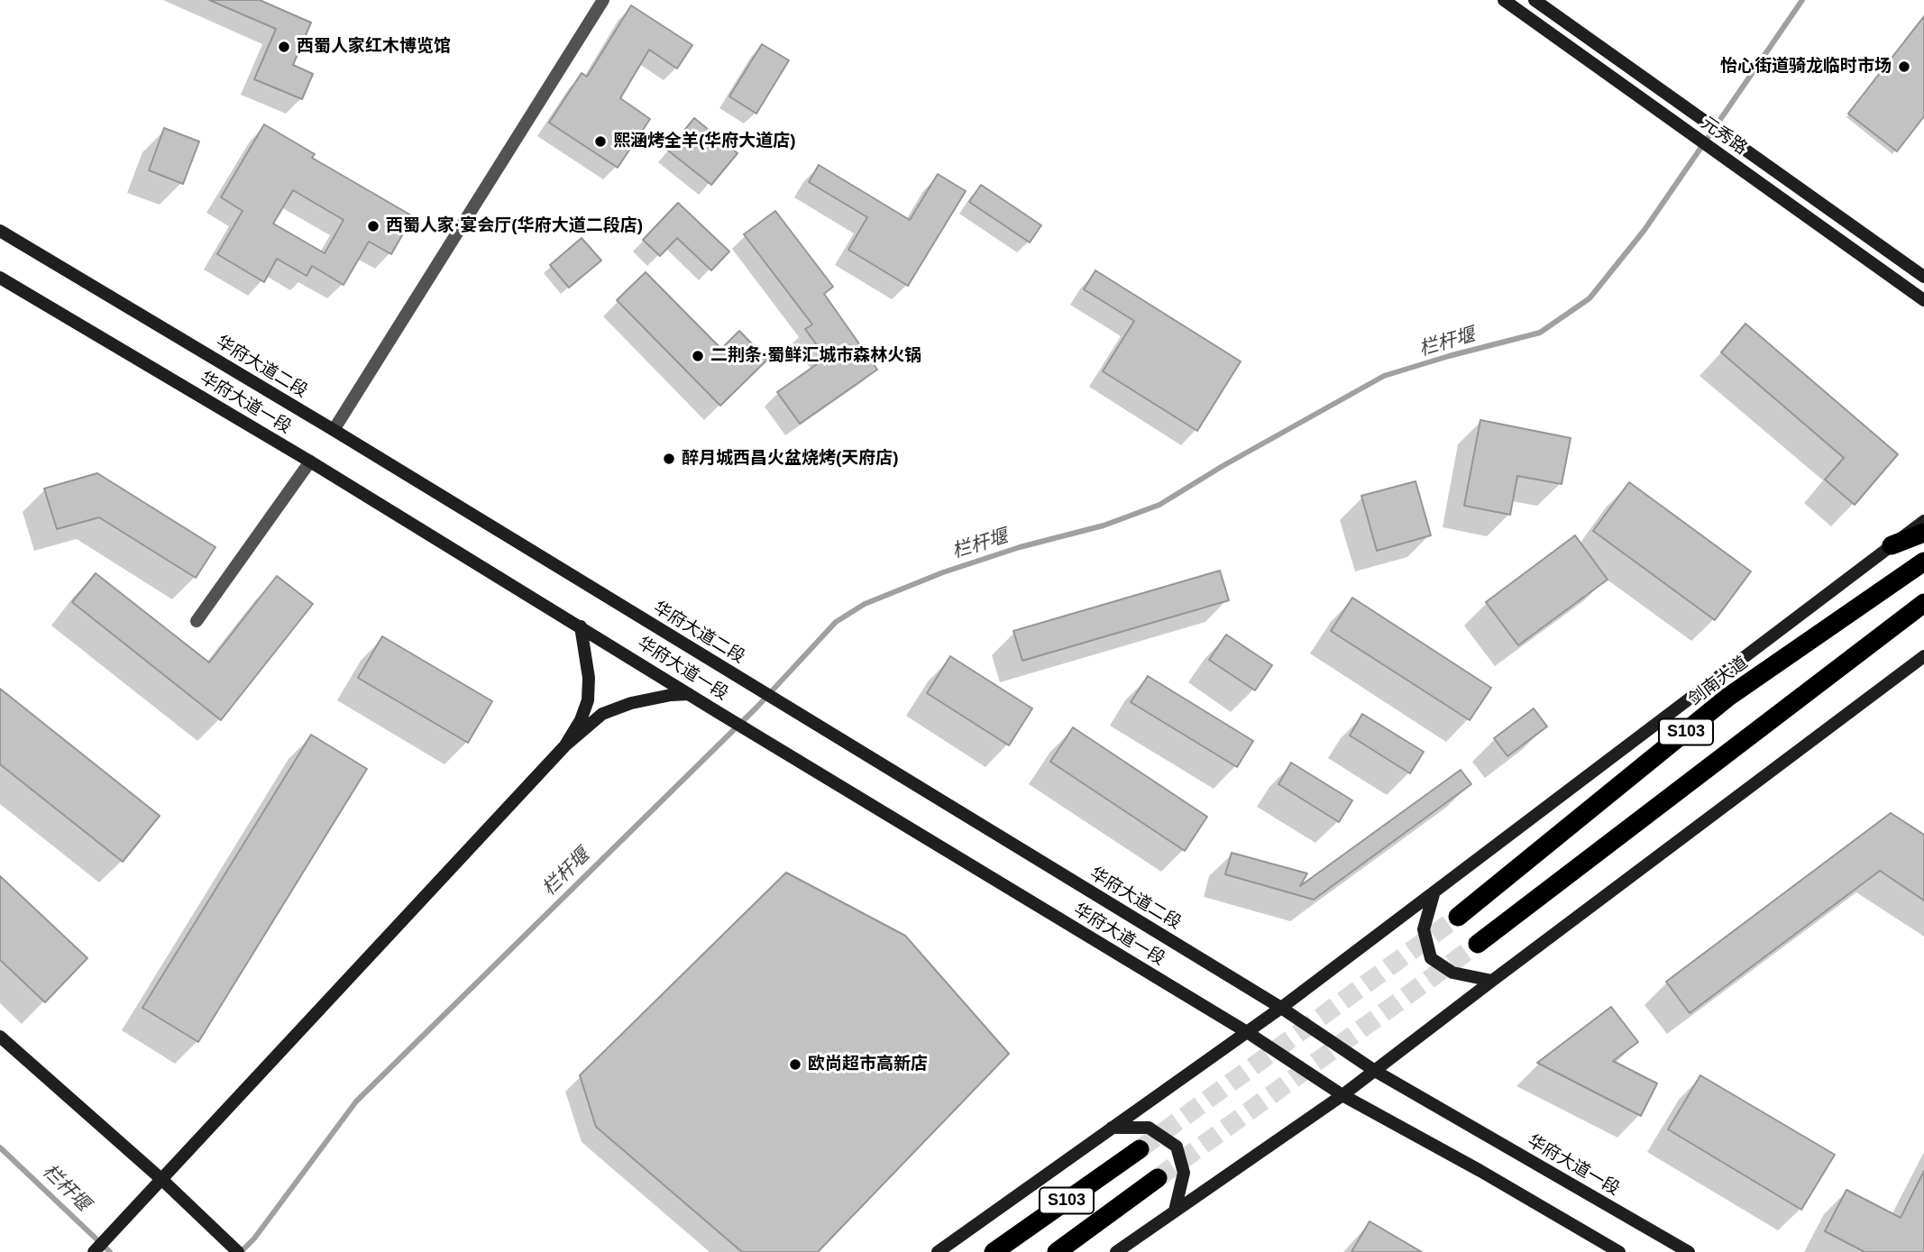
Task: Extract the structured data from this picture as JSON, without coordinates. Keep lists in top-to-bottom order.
{
  "streets": {
    "highway": ["剑南大道", "S103"],
    "main road": ["元秀路", "华府大道二段", "华府大道一段"]
  },
  "crossings": [
    ["华府大道二段", "华府大道一段"]
  ],
  "water": ["栏杆堰"],
  "places": [
    "西蜀人家红木博览馆",
    "怡心街道骑龙临时市场",
    "熙涵烤全羊(华府大道店)",
    "西蜀人家·宴会厅(华府大道二段店)",
    "二荆条·蜀鲜汇城市森林火锅",
    "醉月城西昌火盆烧烤(天府店)",
    "欧尚超市高新店"
  ]
}
